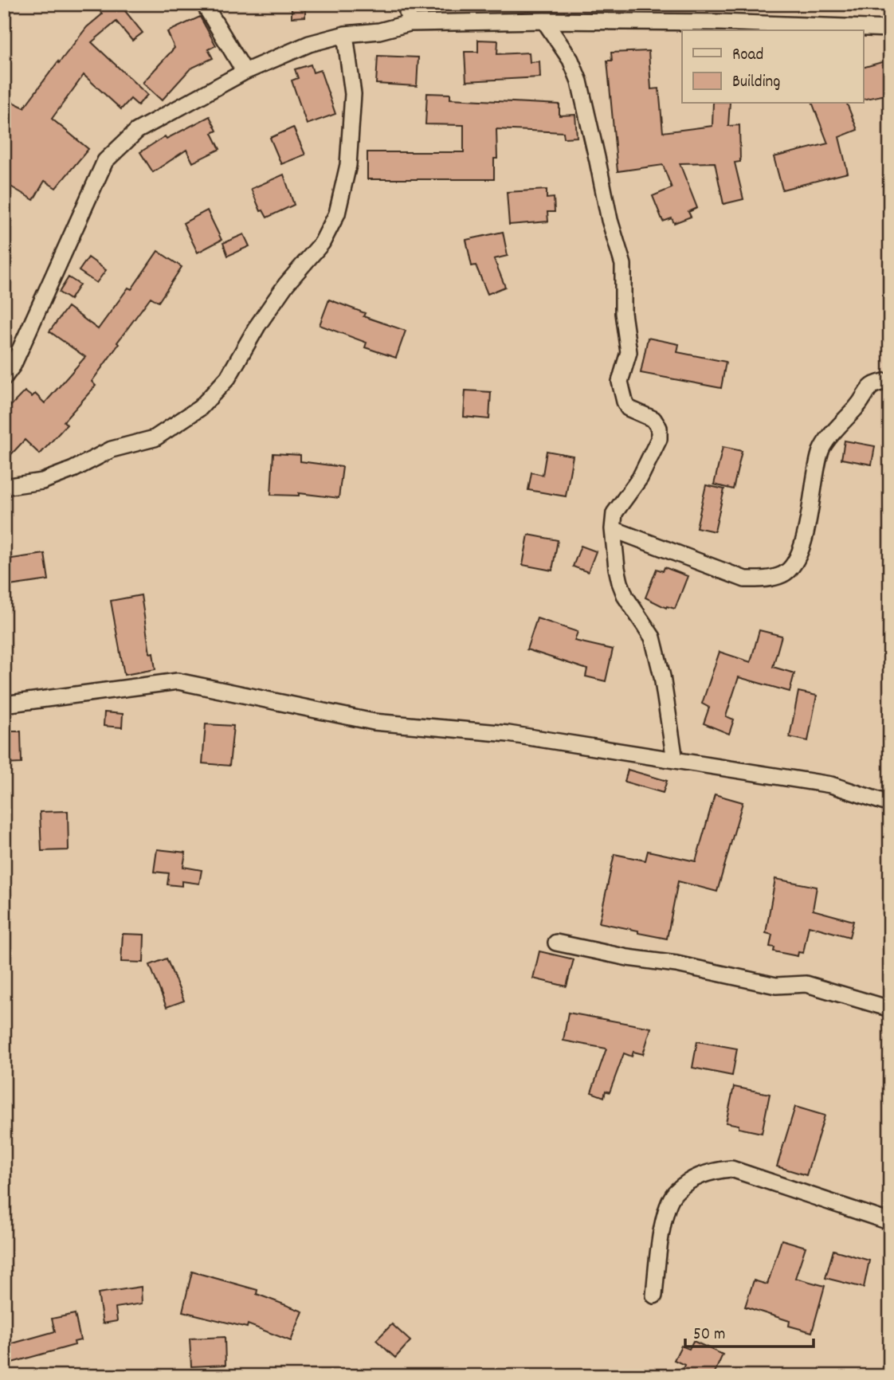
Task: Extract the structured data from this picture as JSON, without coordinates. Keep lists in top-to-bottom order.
{
  "legend": ["Road", "Building"],
  "scale_bar": "50 m"
}
